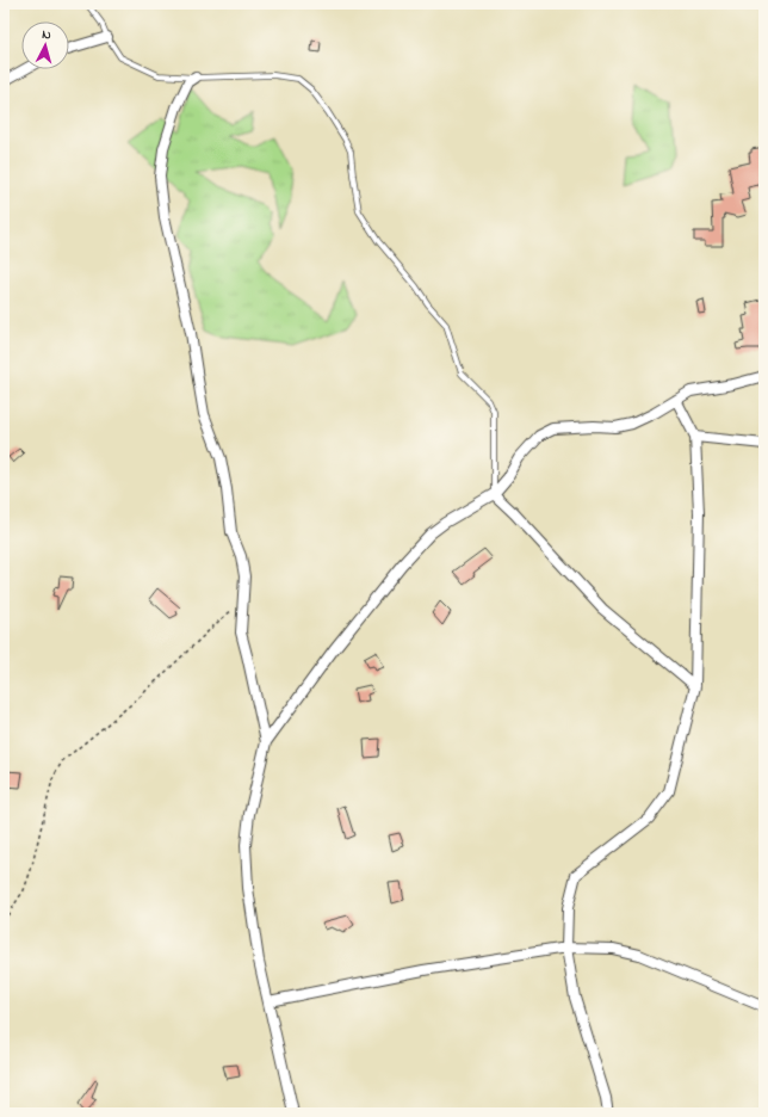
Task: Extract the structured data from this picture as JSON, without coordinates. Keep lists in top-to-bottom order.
{
  "north": "top"
}
